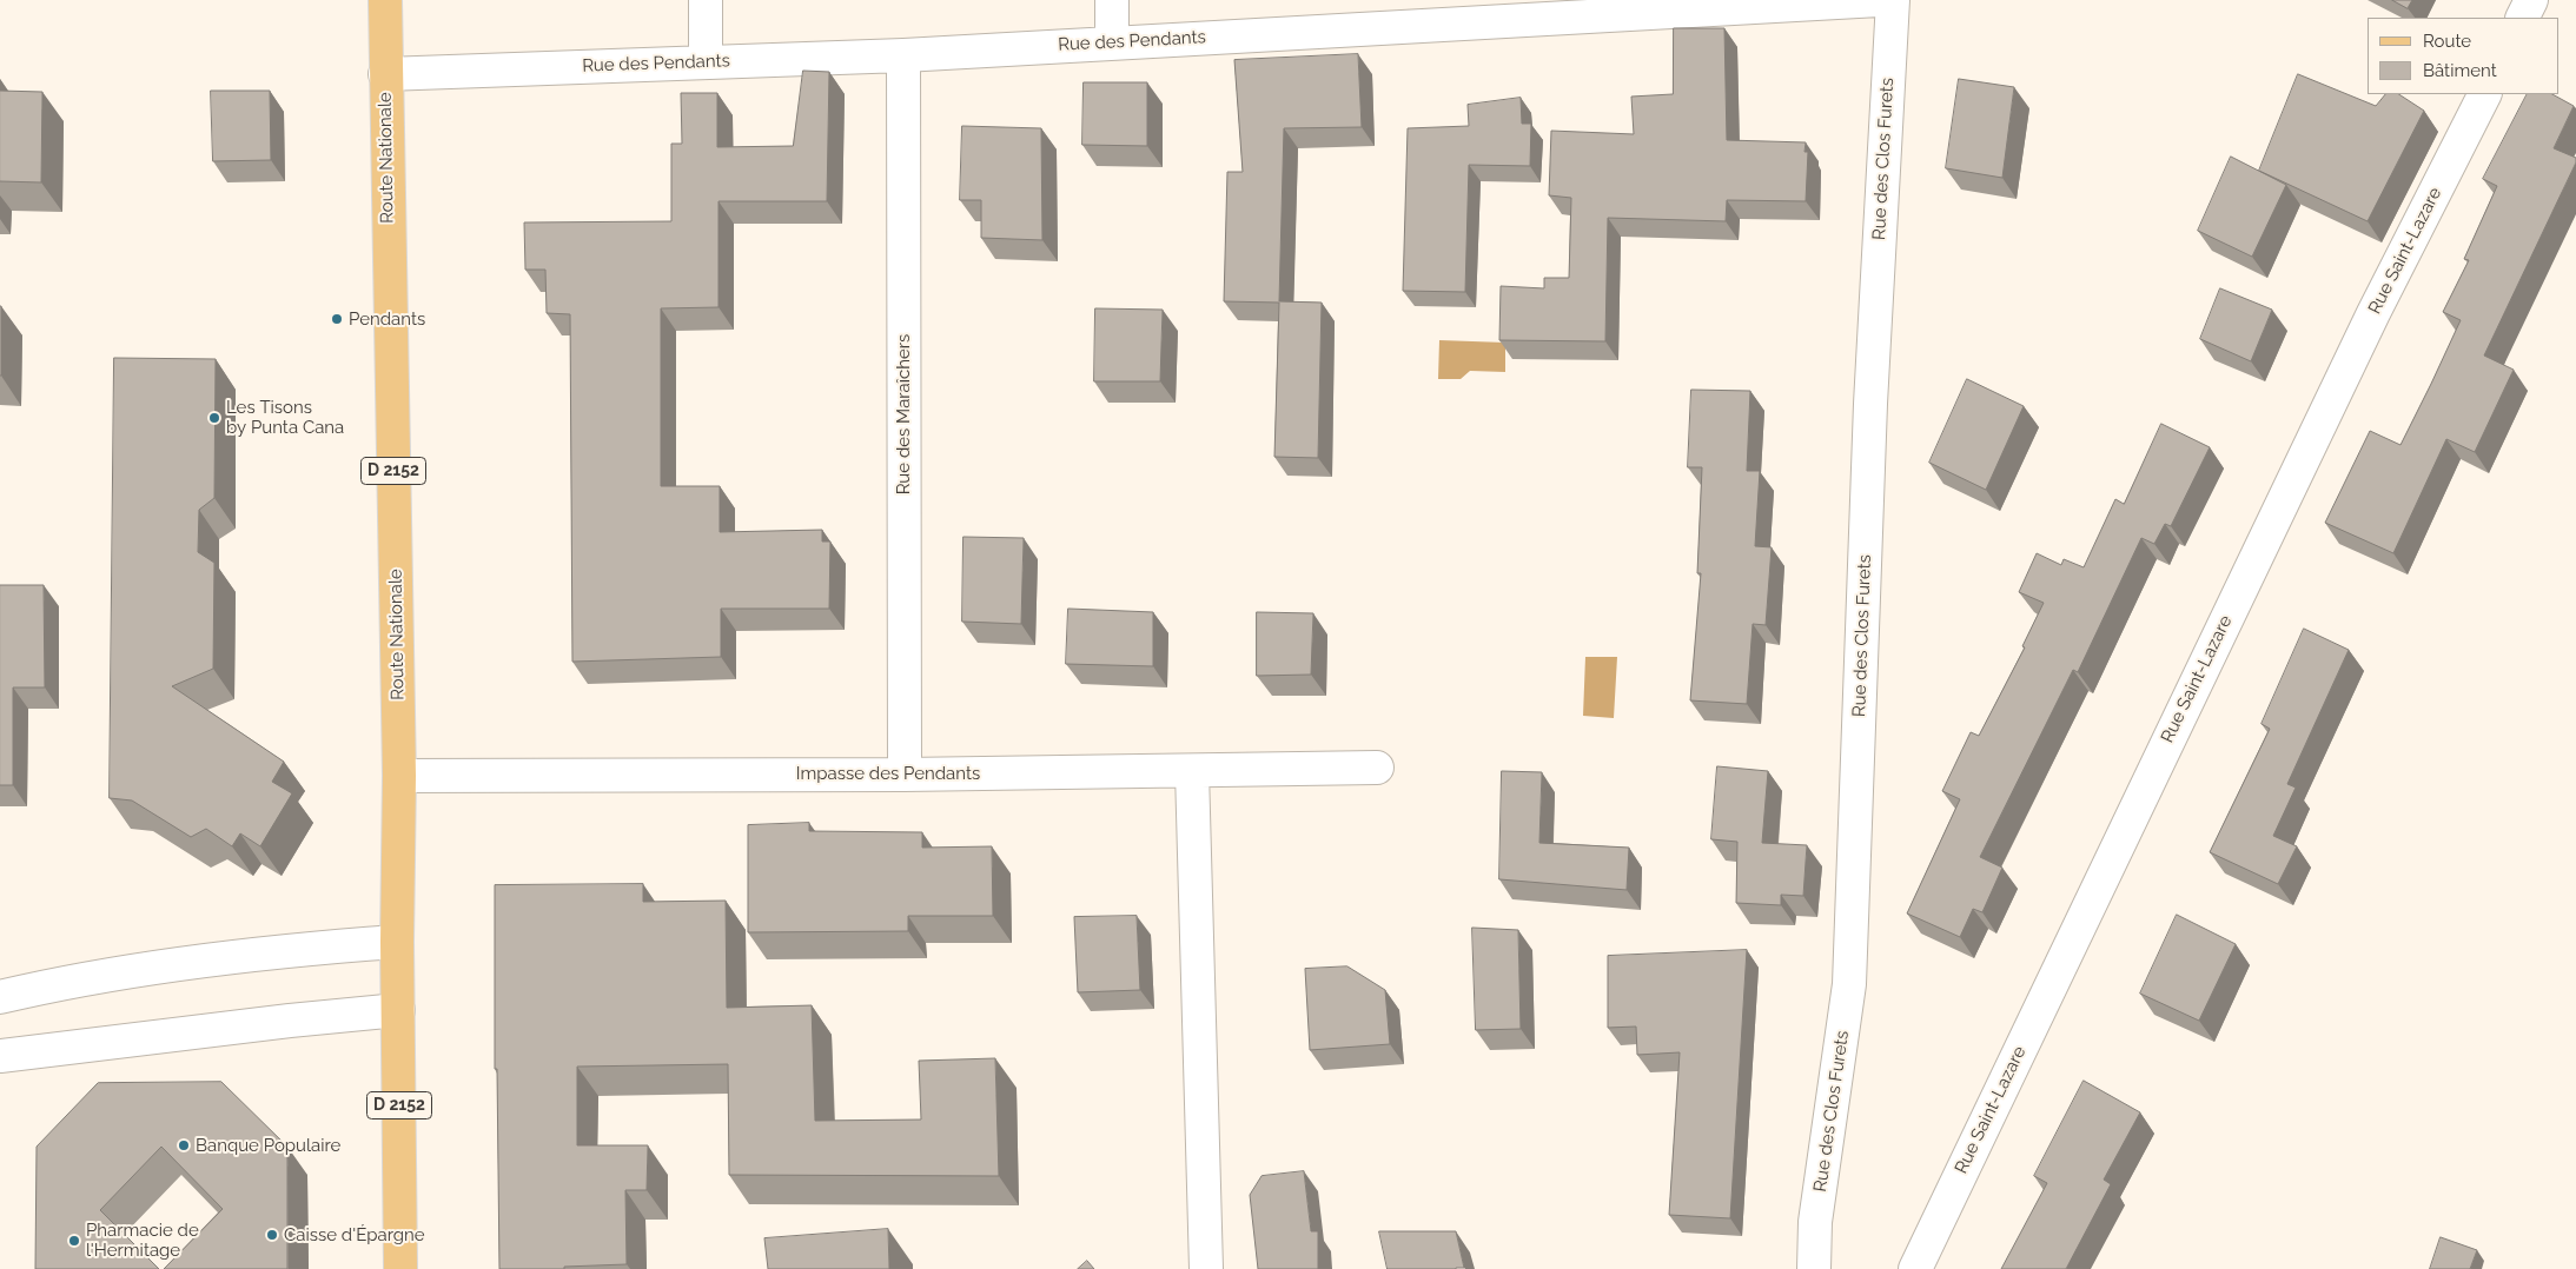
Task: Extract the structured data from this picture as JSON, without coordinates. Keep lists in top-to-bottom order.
{
  "streets": {
    "main road": ["Route Nationale", "D 2152"],
    "street": [
      "Rue des Pendants",
      "Rue des Clos Furets",
      "Rue Saint-Lazare",
      "Rue des Maraîchers",
      "Impasse des Pendants"
    ]
  },
  "crossings": [
    ["Rue des Pendants", "Route Nationale"],
    ["Rue des Pendants", "Rue des Maraîchers"],
    ["Route Nationale", "Impasse des Pendants"],
    ["Rue des Maraîchers", "Impasse des Pendants"]
  ],
  "places": [
    "Pendants",
    "Les Tisons by Punta Cana",
    "Banque Populaire",
    "Caisse d'Épargne",
    "Pharmacie de l'Hermitage"
  ],
  "legend": ["Route", "Bâtiment"]
}
